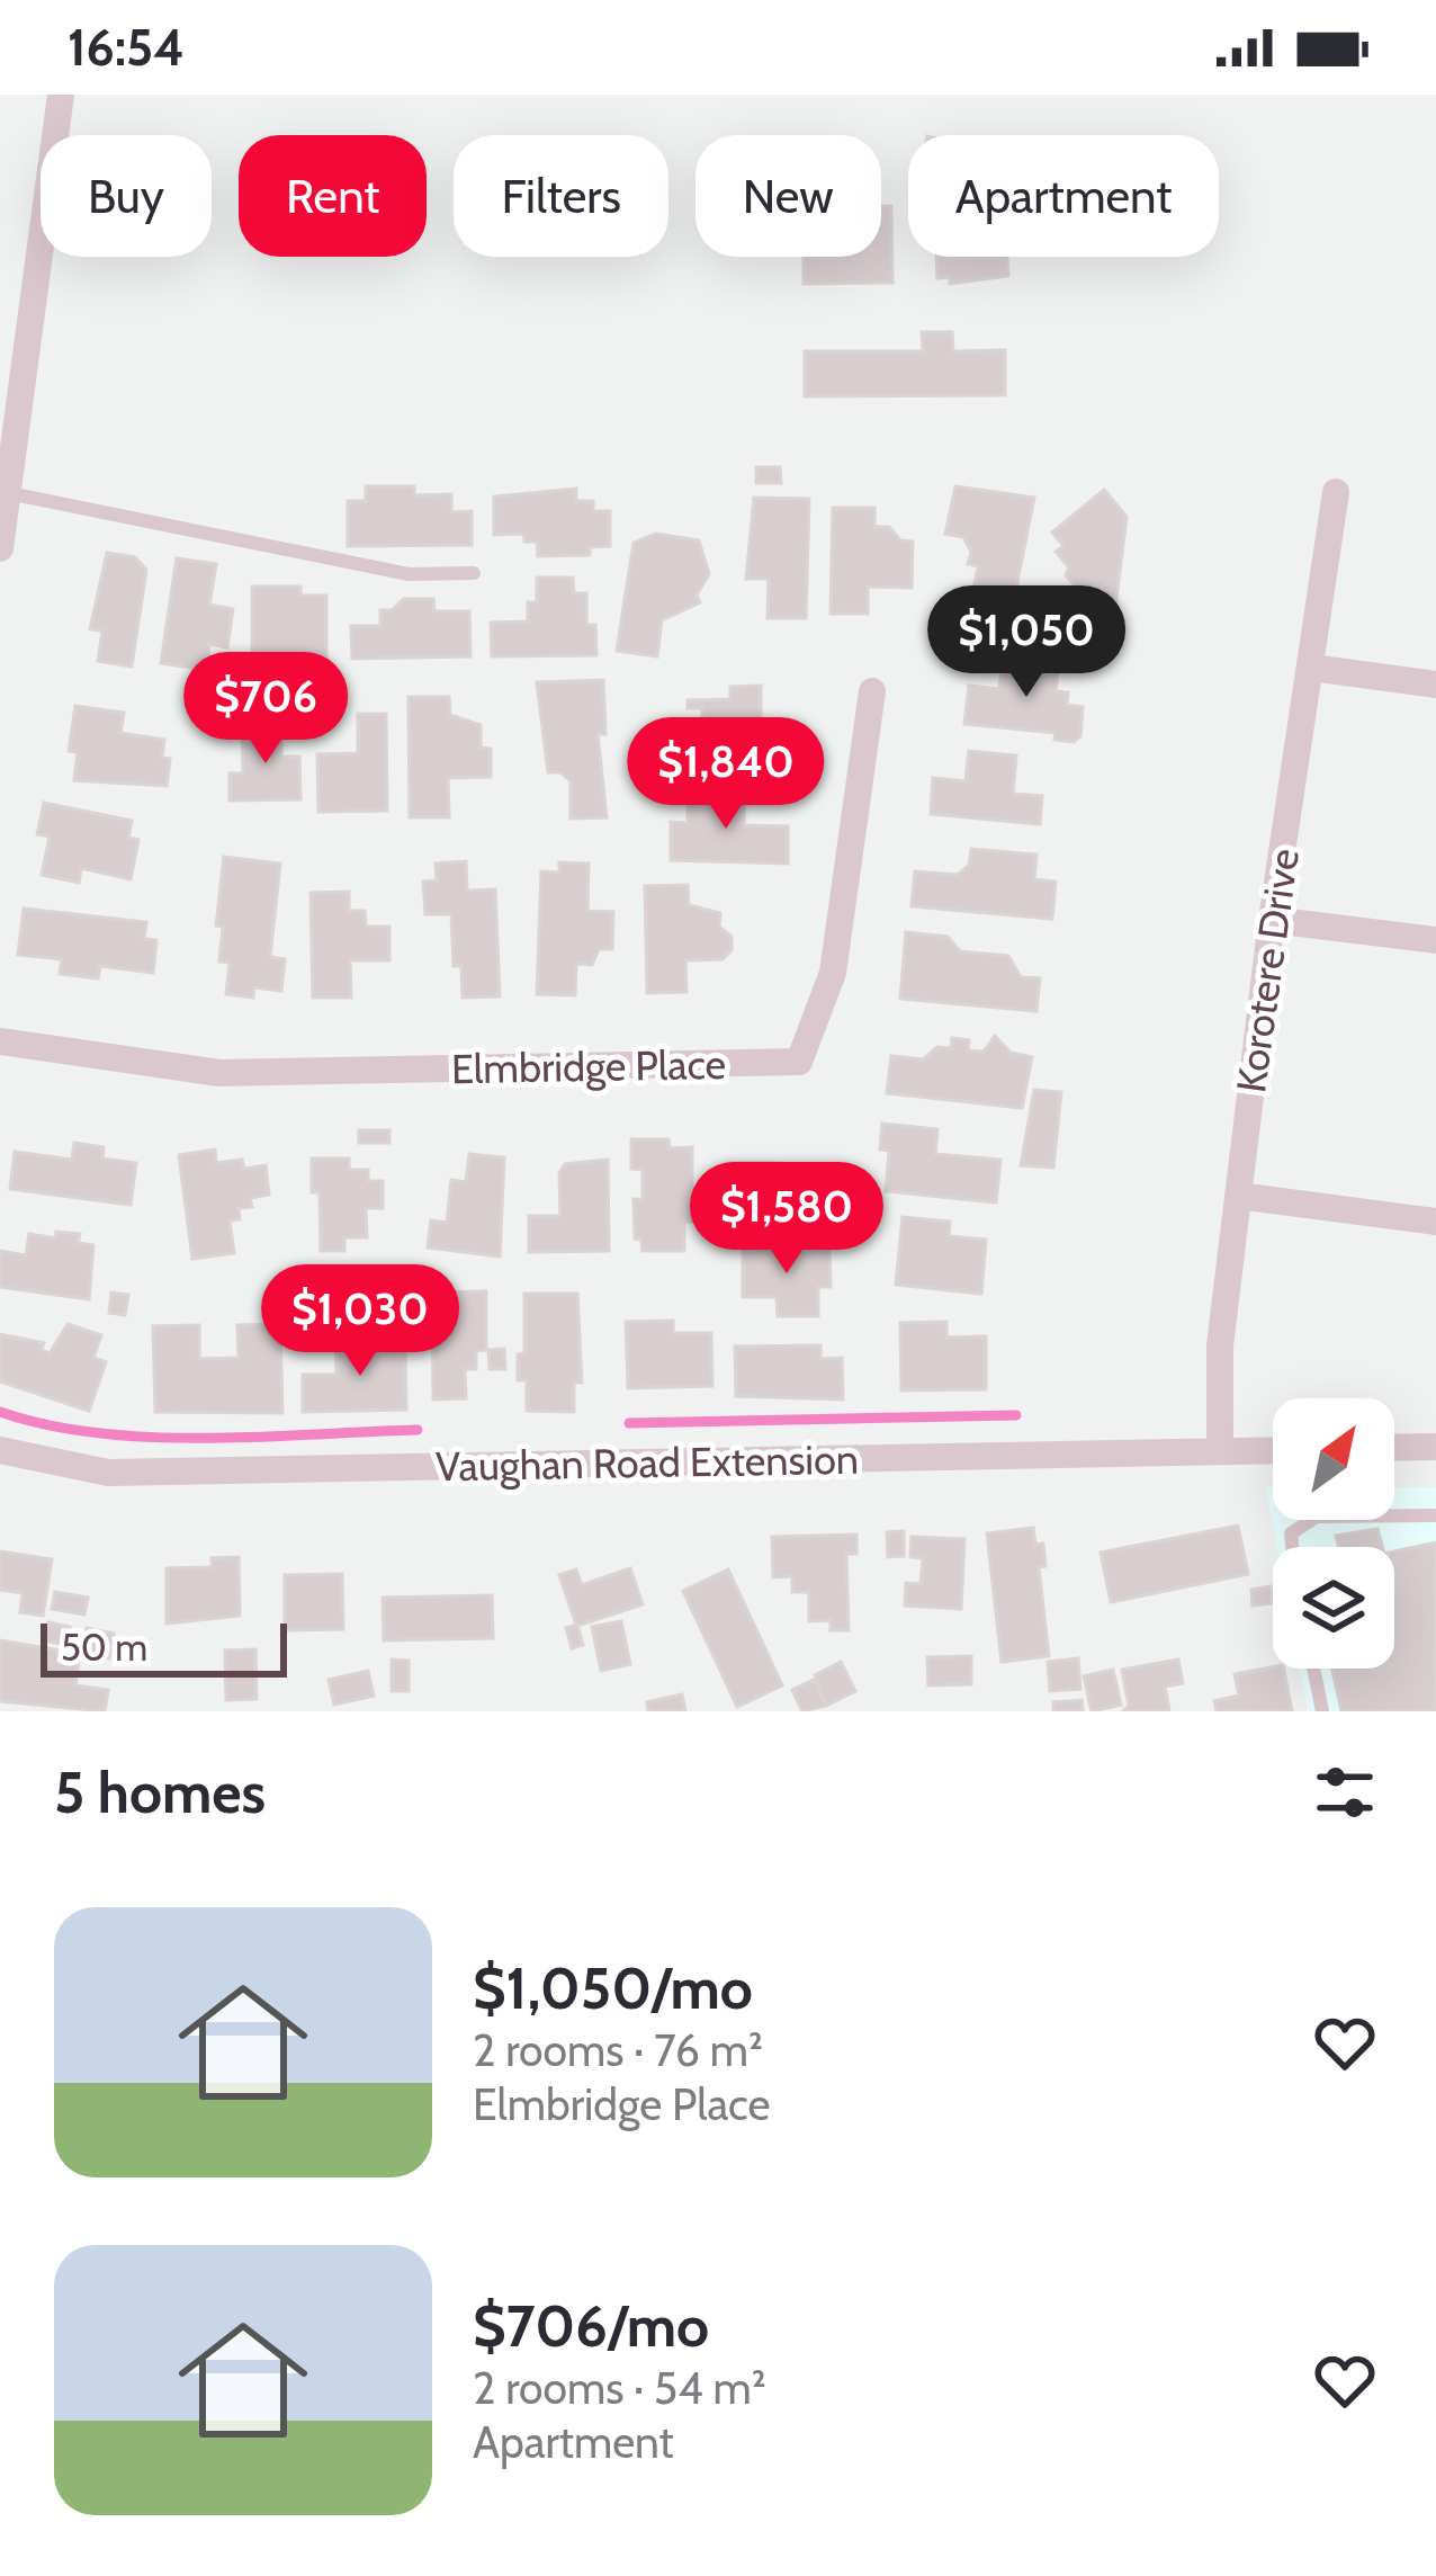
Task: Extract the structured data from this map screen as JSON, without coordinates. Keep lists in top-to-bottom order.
{
  "streets": {
    "street": ["Korotere Drive", "Elmbridge Place", "Vaughan Road Extension"]
  },
  "crossings": [
    ["Korotere Drive", "Vaughan Road Extension"]
  ],
  "scale_bar": "50 m",
  "north": "top right",
  "page": {
    "status": "16:54",
    "chip": [
      "Buy",
      "Rent",
      "Filters",
      "New",
      "Apartment"
    ],
    "price": [
      "$1,050",
      "$706",
      "$1,840",
      "$1,580",
      "$1,030"
    ],
    "scale": "50 m",
    "heading": "5 homes",
    "list": [
      {
        "name": "$1,050/mo",
        "note": "2 rooms · 76 m² · Elmbridge Place"
      },
      {
        "name": "$706/mo",
        "note": "2 rooms · 54 m² · Apartment"
      }
    ]
  }
}
